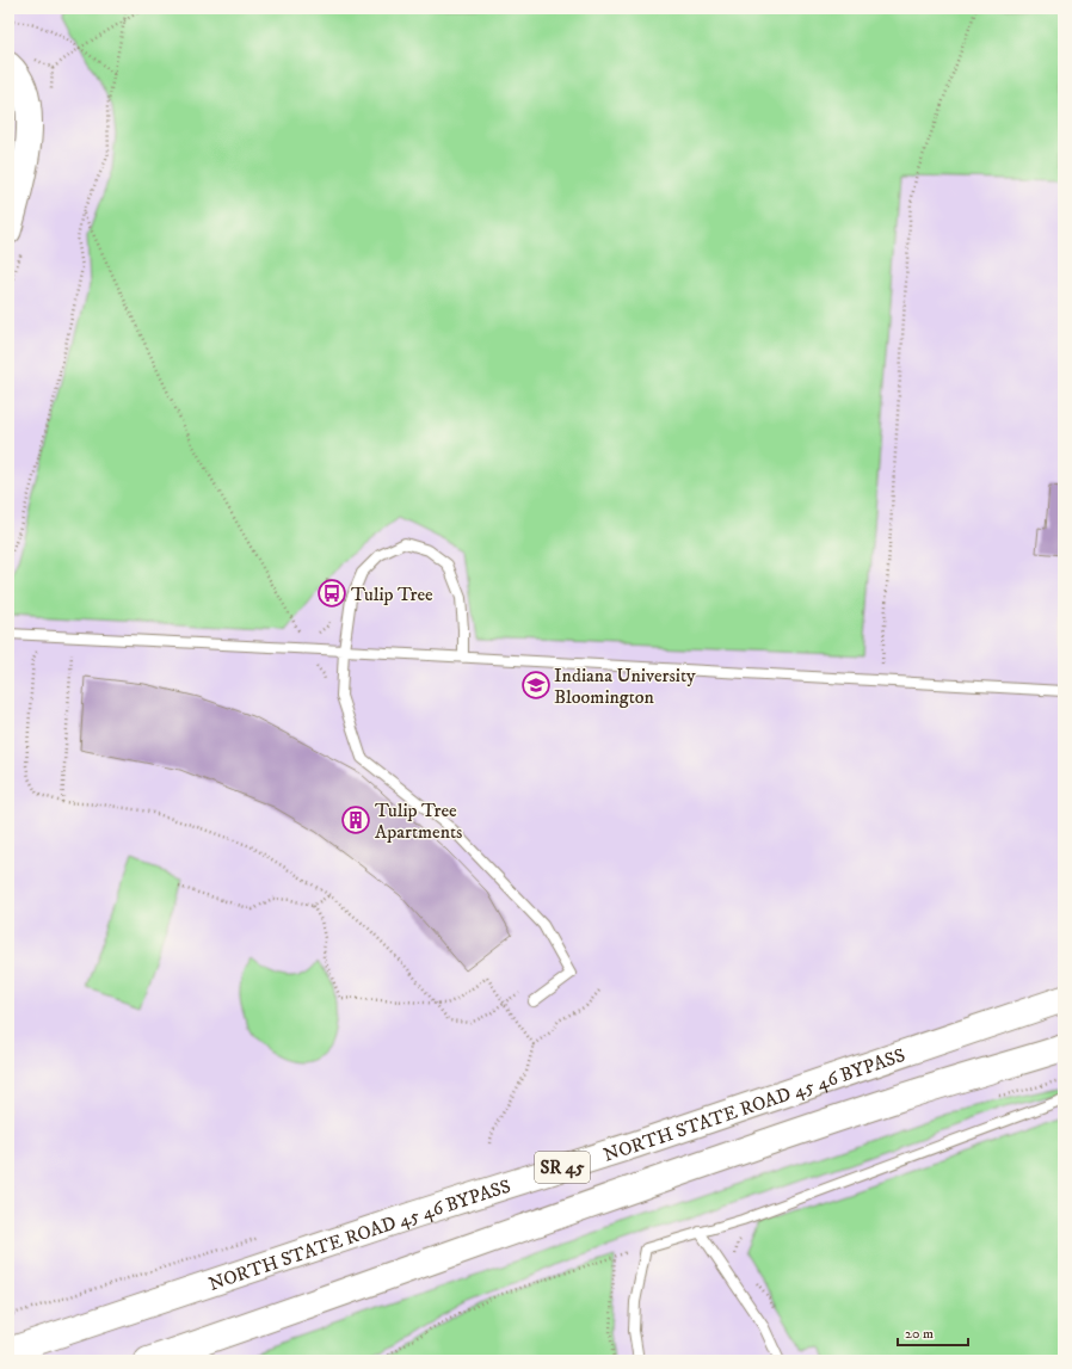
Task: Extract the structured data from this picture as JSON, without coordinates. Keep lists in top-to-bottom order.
{
  "streets": {
    "highway": ["NORTH STATE ROAD 45 46 BYPASS", "SR 45"]
  },
  "places": {
    "bus stop": ["Tulip Tree"],
    "school or university": ["Indiana University Bloomington"],
    "building": ["Tulip Tree Apartments"]
  },
  "scale_bar": "20 m"
}
